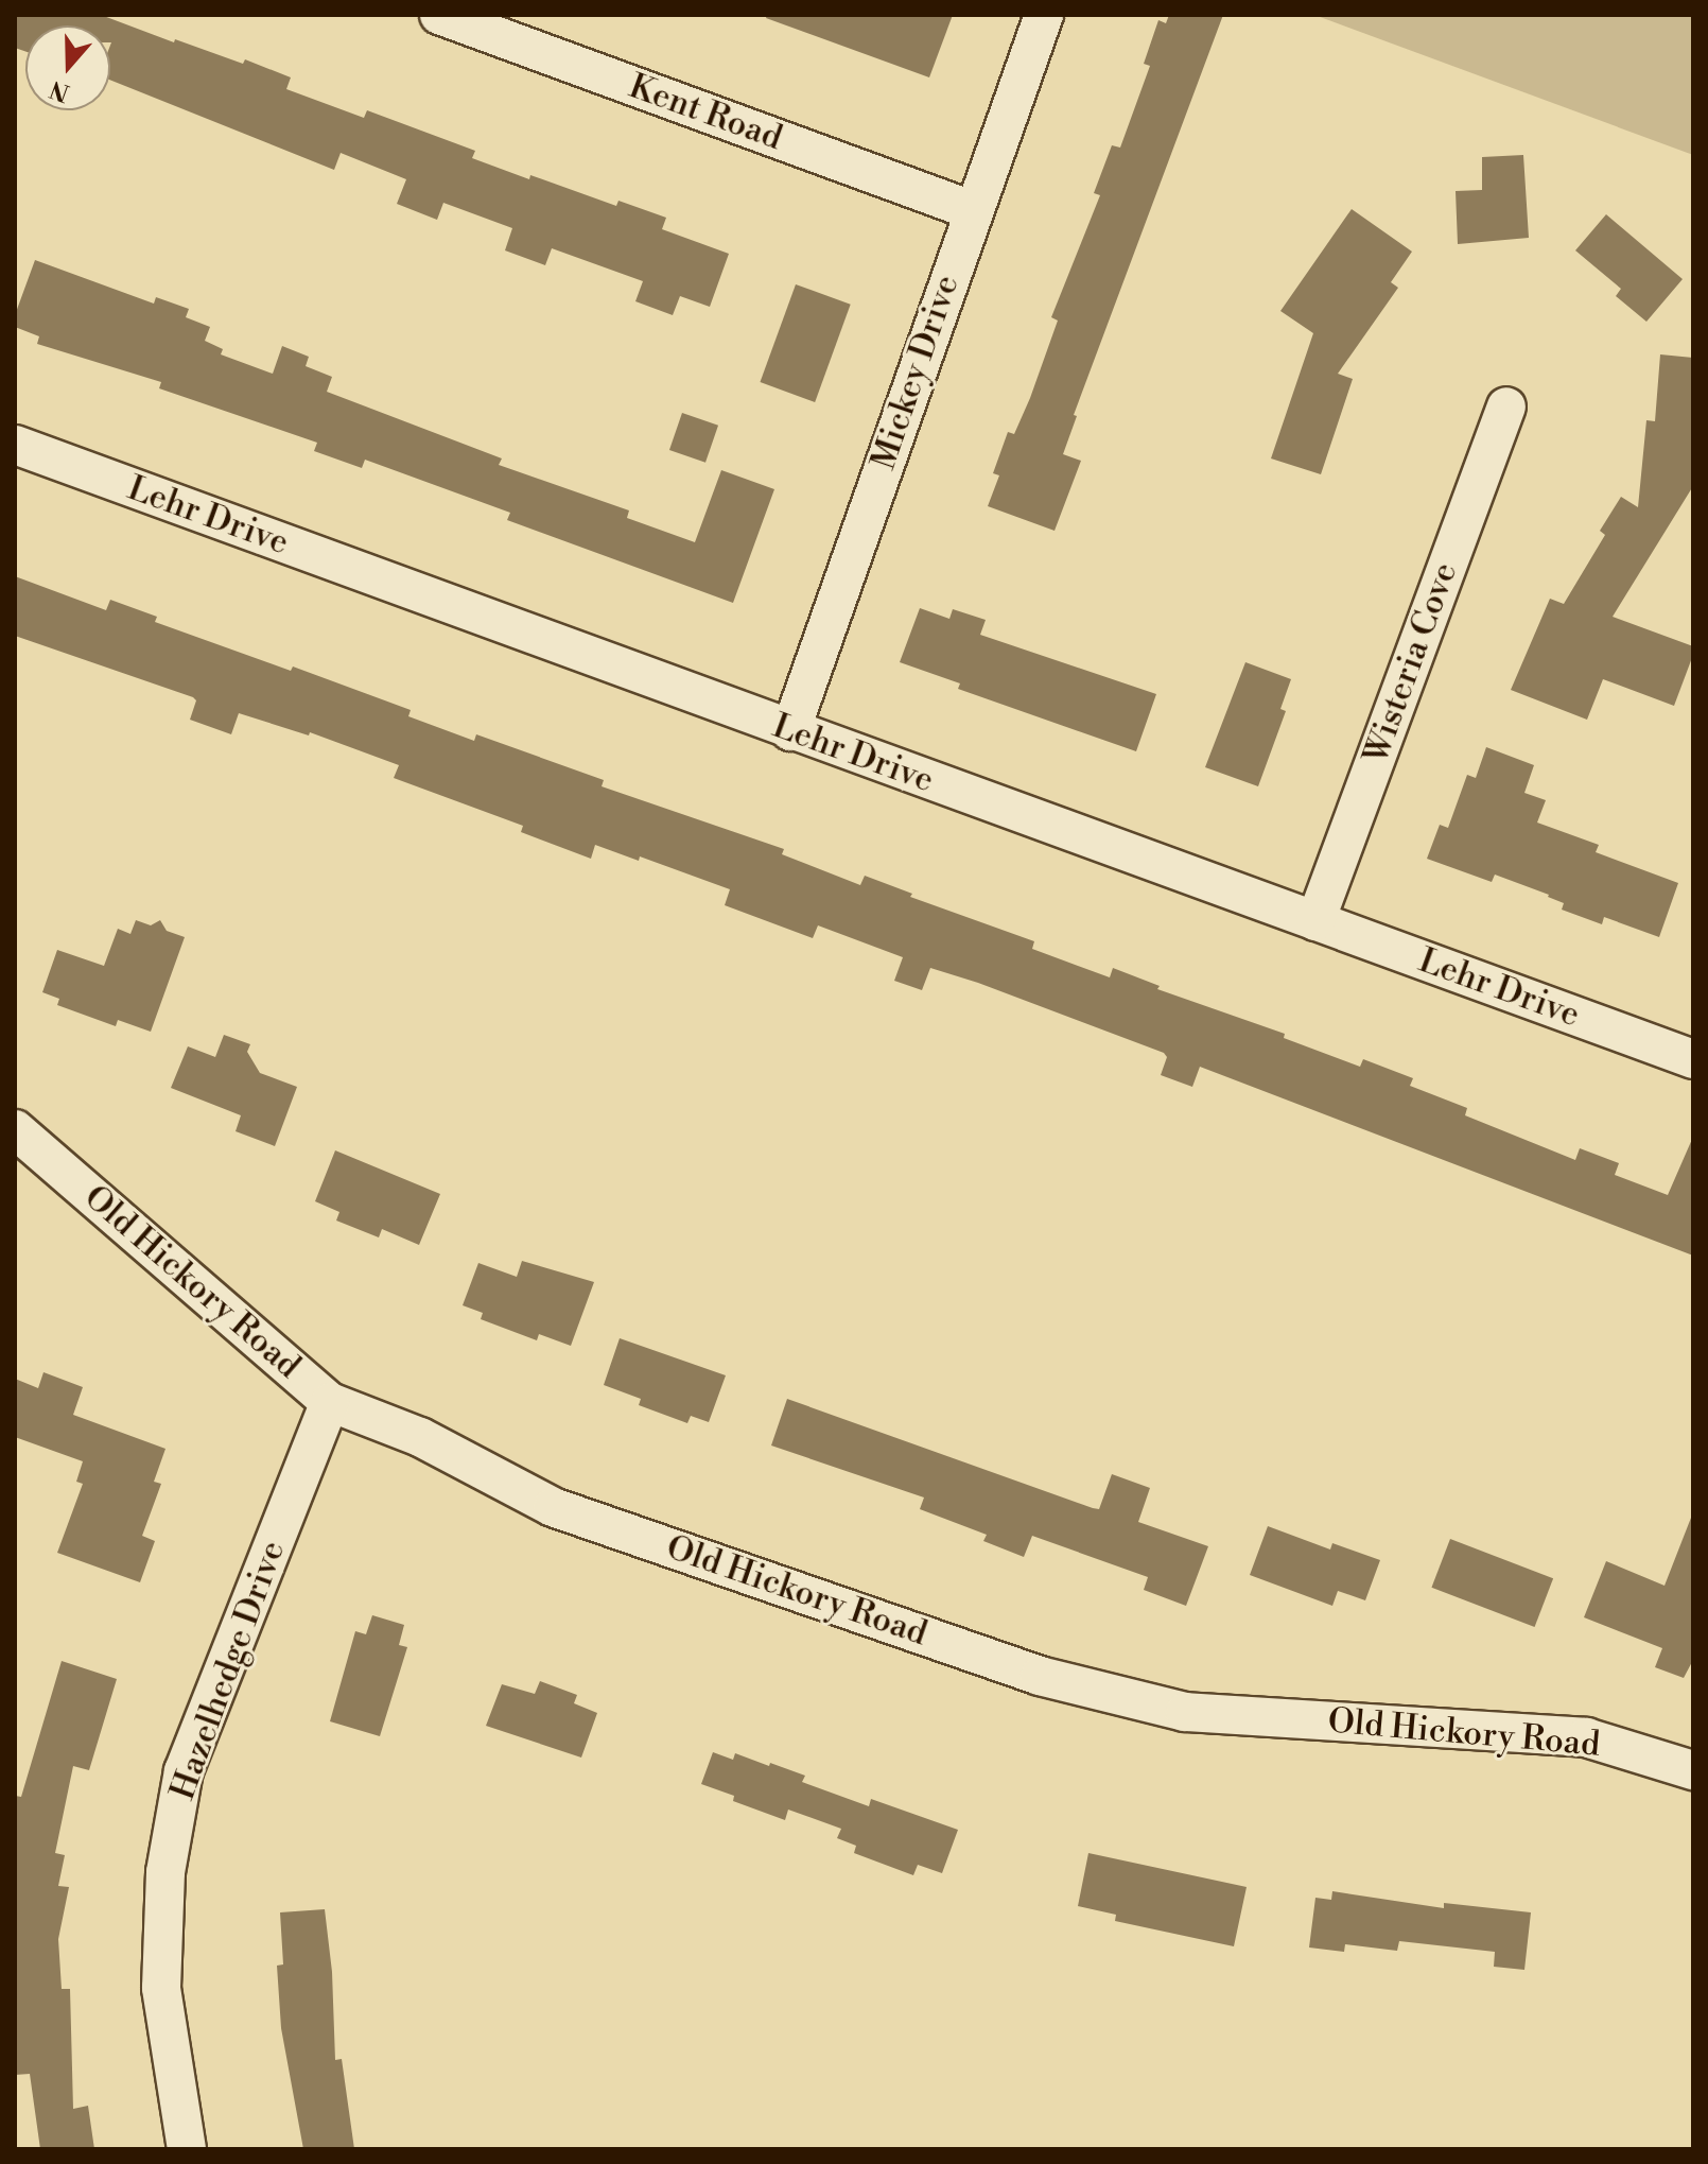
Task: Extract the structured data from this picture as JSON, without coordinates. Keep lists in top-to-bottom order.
{
  "streets": {
    "street": [
      "Kent Road",
      "Mickey Drive",
      "Lehr Drive",
      "Wisteria Cove",
      "Old Hickory Road",
      "Hazelhedge Drive"
    ]
  },
  "crossings": [
    ["Kent Road", "Mickey Drive"],
    ["Mickey Drive", "Lehr Drive"],
    ["Lehr Drive", "Wisteria Cove"],
    ["Old Hickory Road", "Hazelhedge Drive"]
  ],
  "north": "bottom"
}
